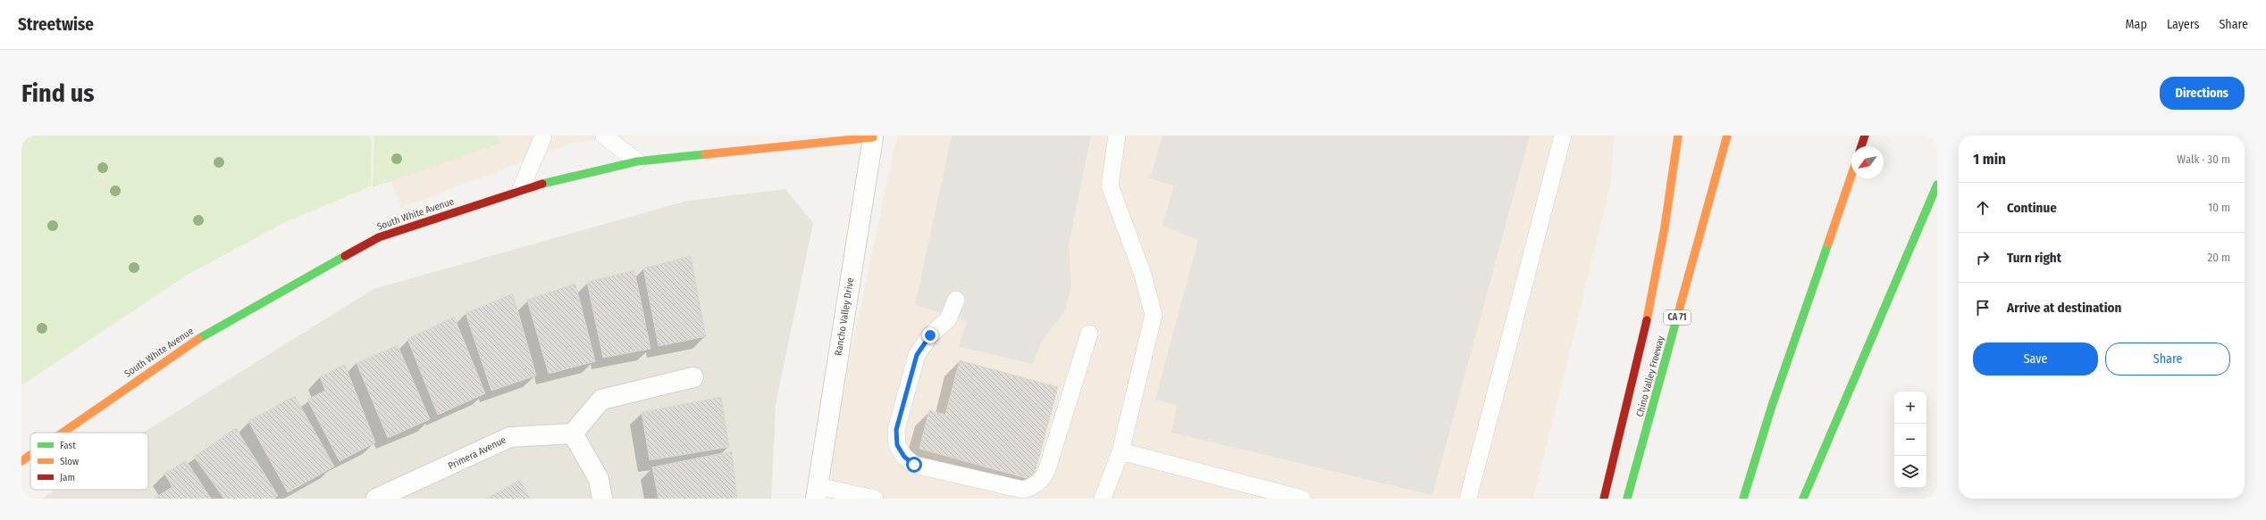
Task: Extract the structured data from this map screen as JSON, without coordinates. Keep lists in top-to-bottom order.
{
  "streets": {
    "main road": ["South White Avenue", "CA 71", "Chino Valley Freeway"],
    "street": ["Rancho Valley Drive", "Primera Avenue"]
  },
  "crossings": [
    ["South White Avenue", "Rancho Valley Drive"]
  ],
  "legend": ["Fast", "Slow", "Jam"],
  "north": "bottom left",
  "page": {
    "header": "Streetwise",
    "nav": ["Map", "Layers", "Share"],
    "buttons": [
      "Directions",
      ["Save", "Share"]
    ],
    "title": "Find us",
    "heading": ["1 min", "Walk · 30 m"],
    "list": [
      ["Continue", "10 m"],
      ["Turn right", "20 m"],
      "Arrive at destination"
    ],
    "map_buttons": ["+", "−"]
  }
}
